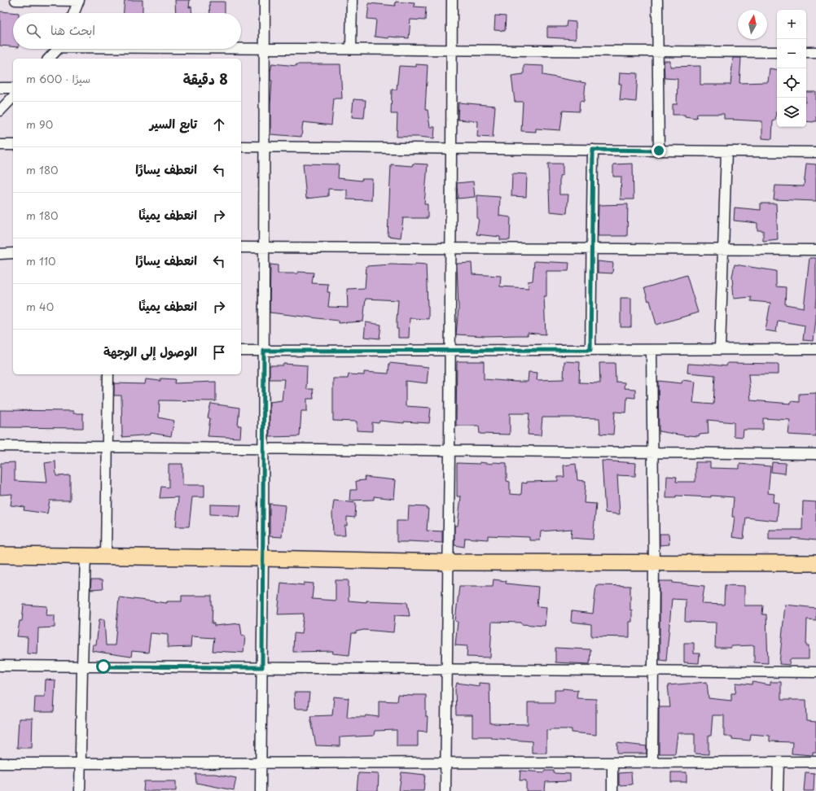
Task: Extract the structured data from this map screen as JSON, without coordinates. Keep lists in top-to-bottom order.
{
  "north": "top",
  "page": {
    "map_buttons": ["+", "−"],
    "search": "ابحث هنا",
    "heading": ["8 دقيقة", "سيرًا · 600 m"],
    "list": [
      ["تابع السير", "90 m"],
      ["انعطف يسارًا", "180 m"],
      ["انعطف يمينًا", "180 m"],
      ["انعطف يسارًا", "110 m"],
      ["انعطف يمينًا", "40 m"],
      "الوصول إلى الوجهة"
    ]
  }
}
